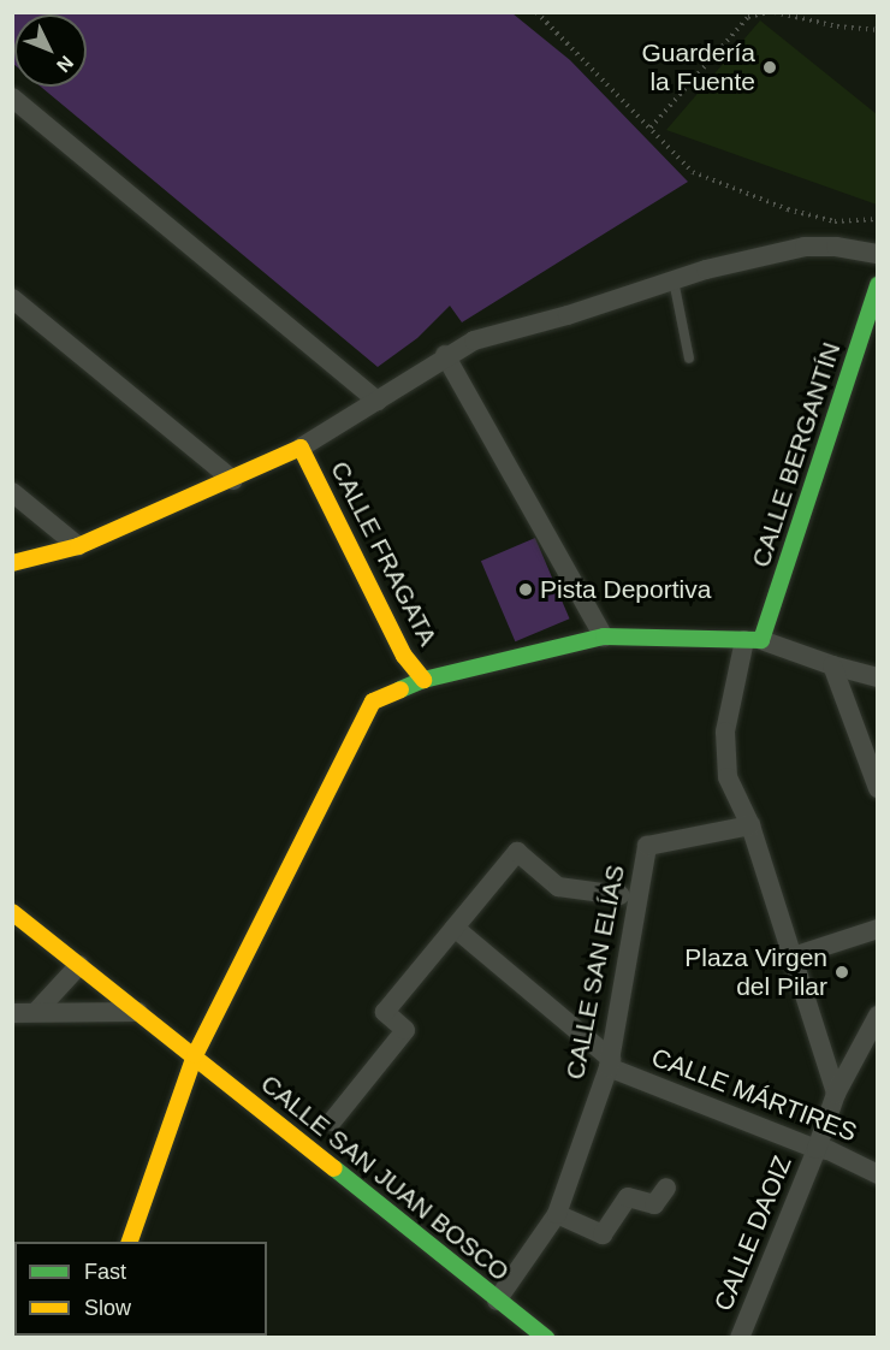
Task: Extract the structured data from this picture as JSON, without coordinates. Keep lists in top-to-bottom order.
{
  "streets": {
    "street": [
      "CALLE BERGANTÍN",
      "CALLE FRAGATA",
      "CALLE SAN ELÍAS",
      "CALLE MÁRTIRES",
      "CALLE SAN JUAN BOSCO",
      "CALLE DAOIZ"
    ]
  },
  "crossings": [
    ["CALLE SAN ELÍAS", "CALLE MÁRTIRES"],
    ["CALLE SAN ELÍAS", "CALLE SAN JUAN BOSCO"],
    ["CALLE MÁRTIRES", "CALLE DAOIZ"]
  ],
  "places": ["Guardería la Fuente", "Pista Deportiva", "Plaza Virgen del Pilar"],
  "legend": ["Fast", "Slow"],
  "north": "bottom right"
}
